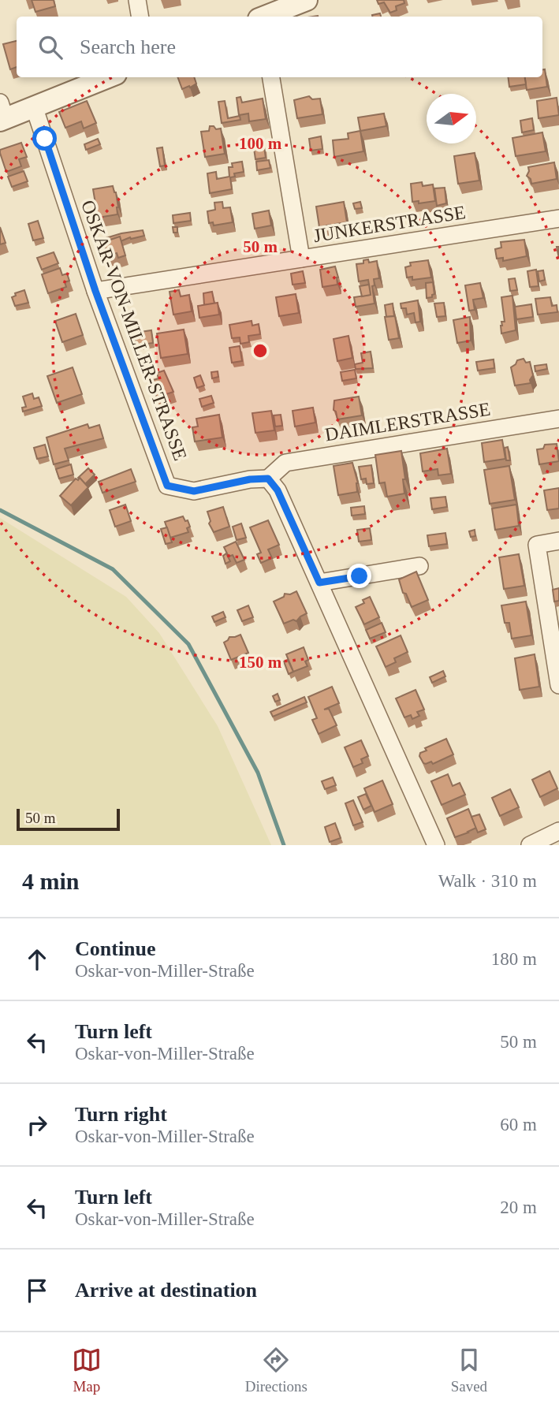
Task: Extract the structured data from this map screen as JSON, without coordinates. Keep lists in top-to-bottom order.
{
  "streets": {
    "street": ["JUNKERSTRASSE", "OSKAR-VON-MILLER-STRASSE", "DAIMLERSTRASSE"]
  },
  "crossings": [
    ["JUNKERSTRASSE", "OSKAR-VON-MILLER-STRASSE"],
    ["OSKAR-VON-MILLER-STRASSE", "DAIMLERSTRASSE"]
  ],
  "scale_bar": "50 m",
  "north": "right",
  "page": {
    "search": "Search here",
    "scale": "50 m",
    "heading": ["4 min", "Walk · 310 m"],
    "list": [
      ["Continue", "Oskar-von-Miller-Straße", "180 m"],
      ["Turn left", "Oskar-von-Miller-Straße", "50 m"],
      ["Turn right", "Oskar-von-Miller-Straße", "60 m"],
      ["Turn left", "Oskar-von-Miller-Straße", "20 m"],
      "Arrive at destination"
    ],
    "nav": ["Map", "Directions", "Saved"]
  },
  "rings": ["100 m", "50 m", "150 m"]
}
